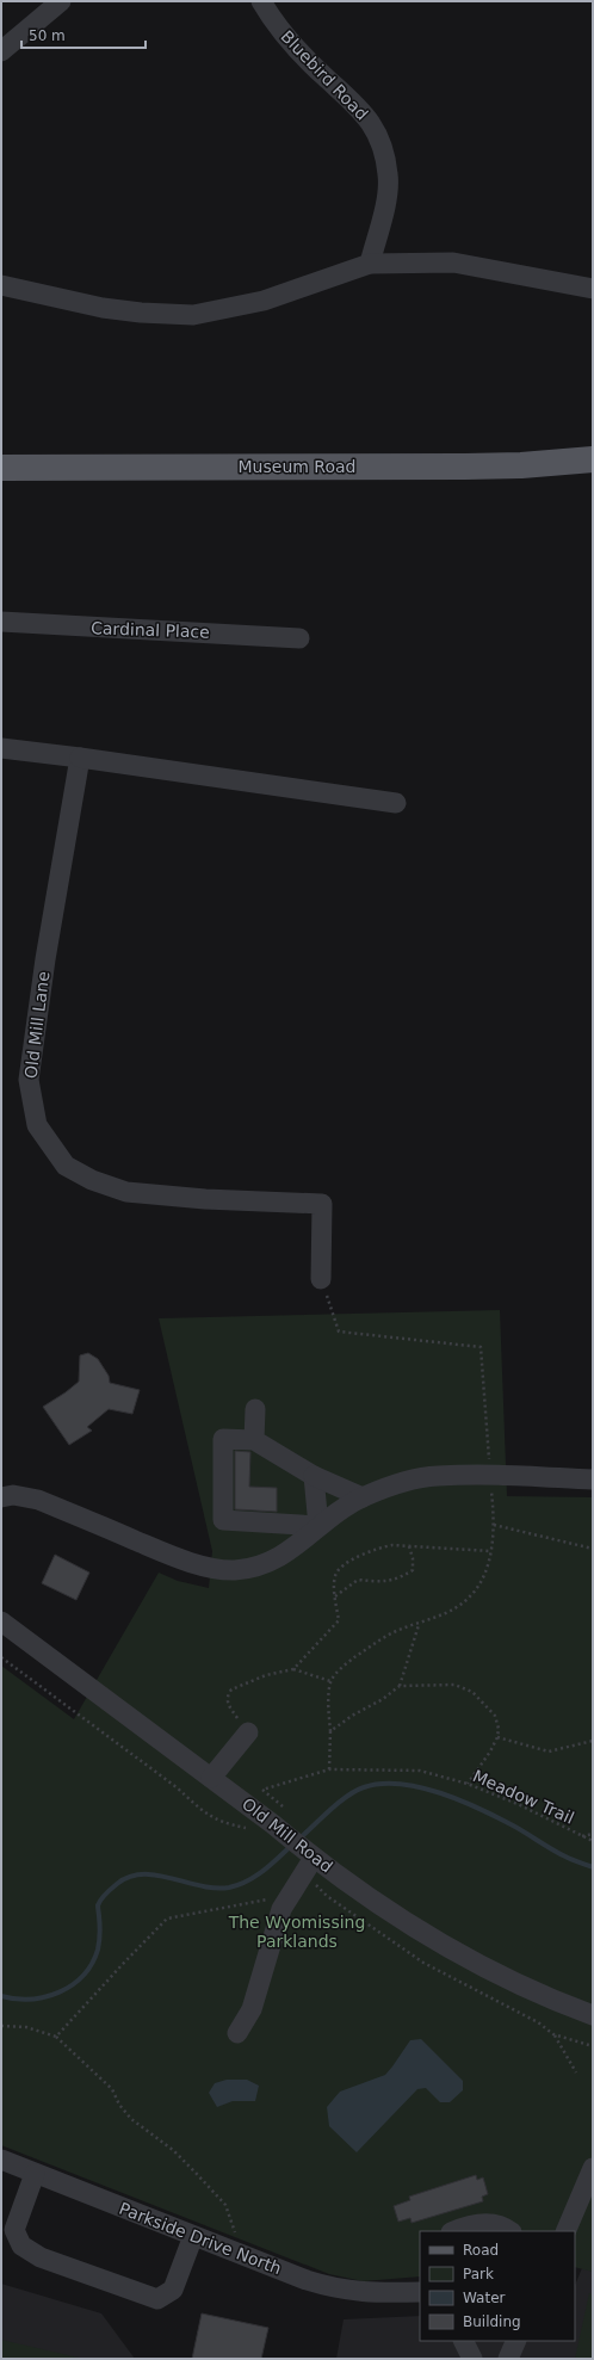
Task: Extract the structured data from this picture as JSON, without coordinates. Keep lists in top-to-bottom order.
{
  "streets": {
    "main road": ["Museum Road"],
    "street": [
      "Bluebird Road",
      "Cardinal Place",
      "Old Mill Lane",
      "Old Mill Road",
      "Parkside Drive North"
    ],
    "path": ["Meadow Trail"]
  },
  "crossings": [
    ["Meadow Trail", "Old Mill Road"]
  ],
  "parks": ["The Wyomissing Parklands"],
  "legend": [
    "Road",
    "Park",
    "Water",
    "Building"
  ],
  "scale_bar": "50 m"
}
